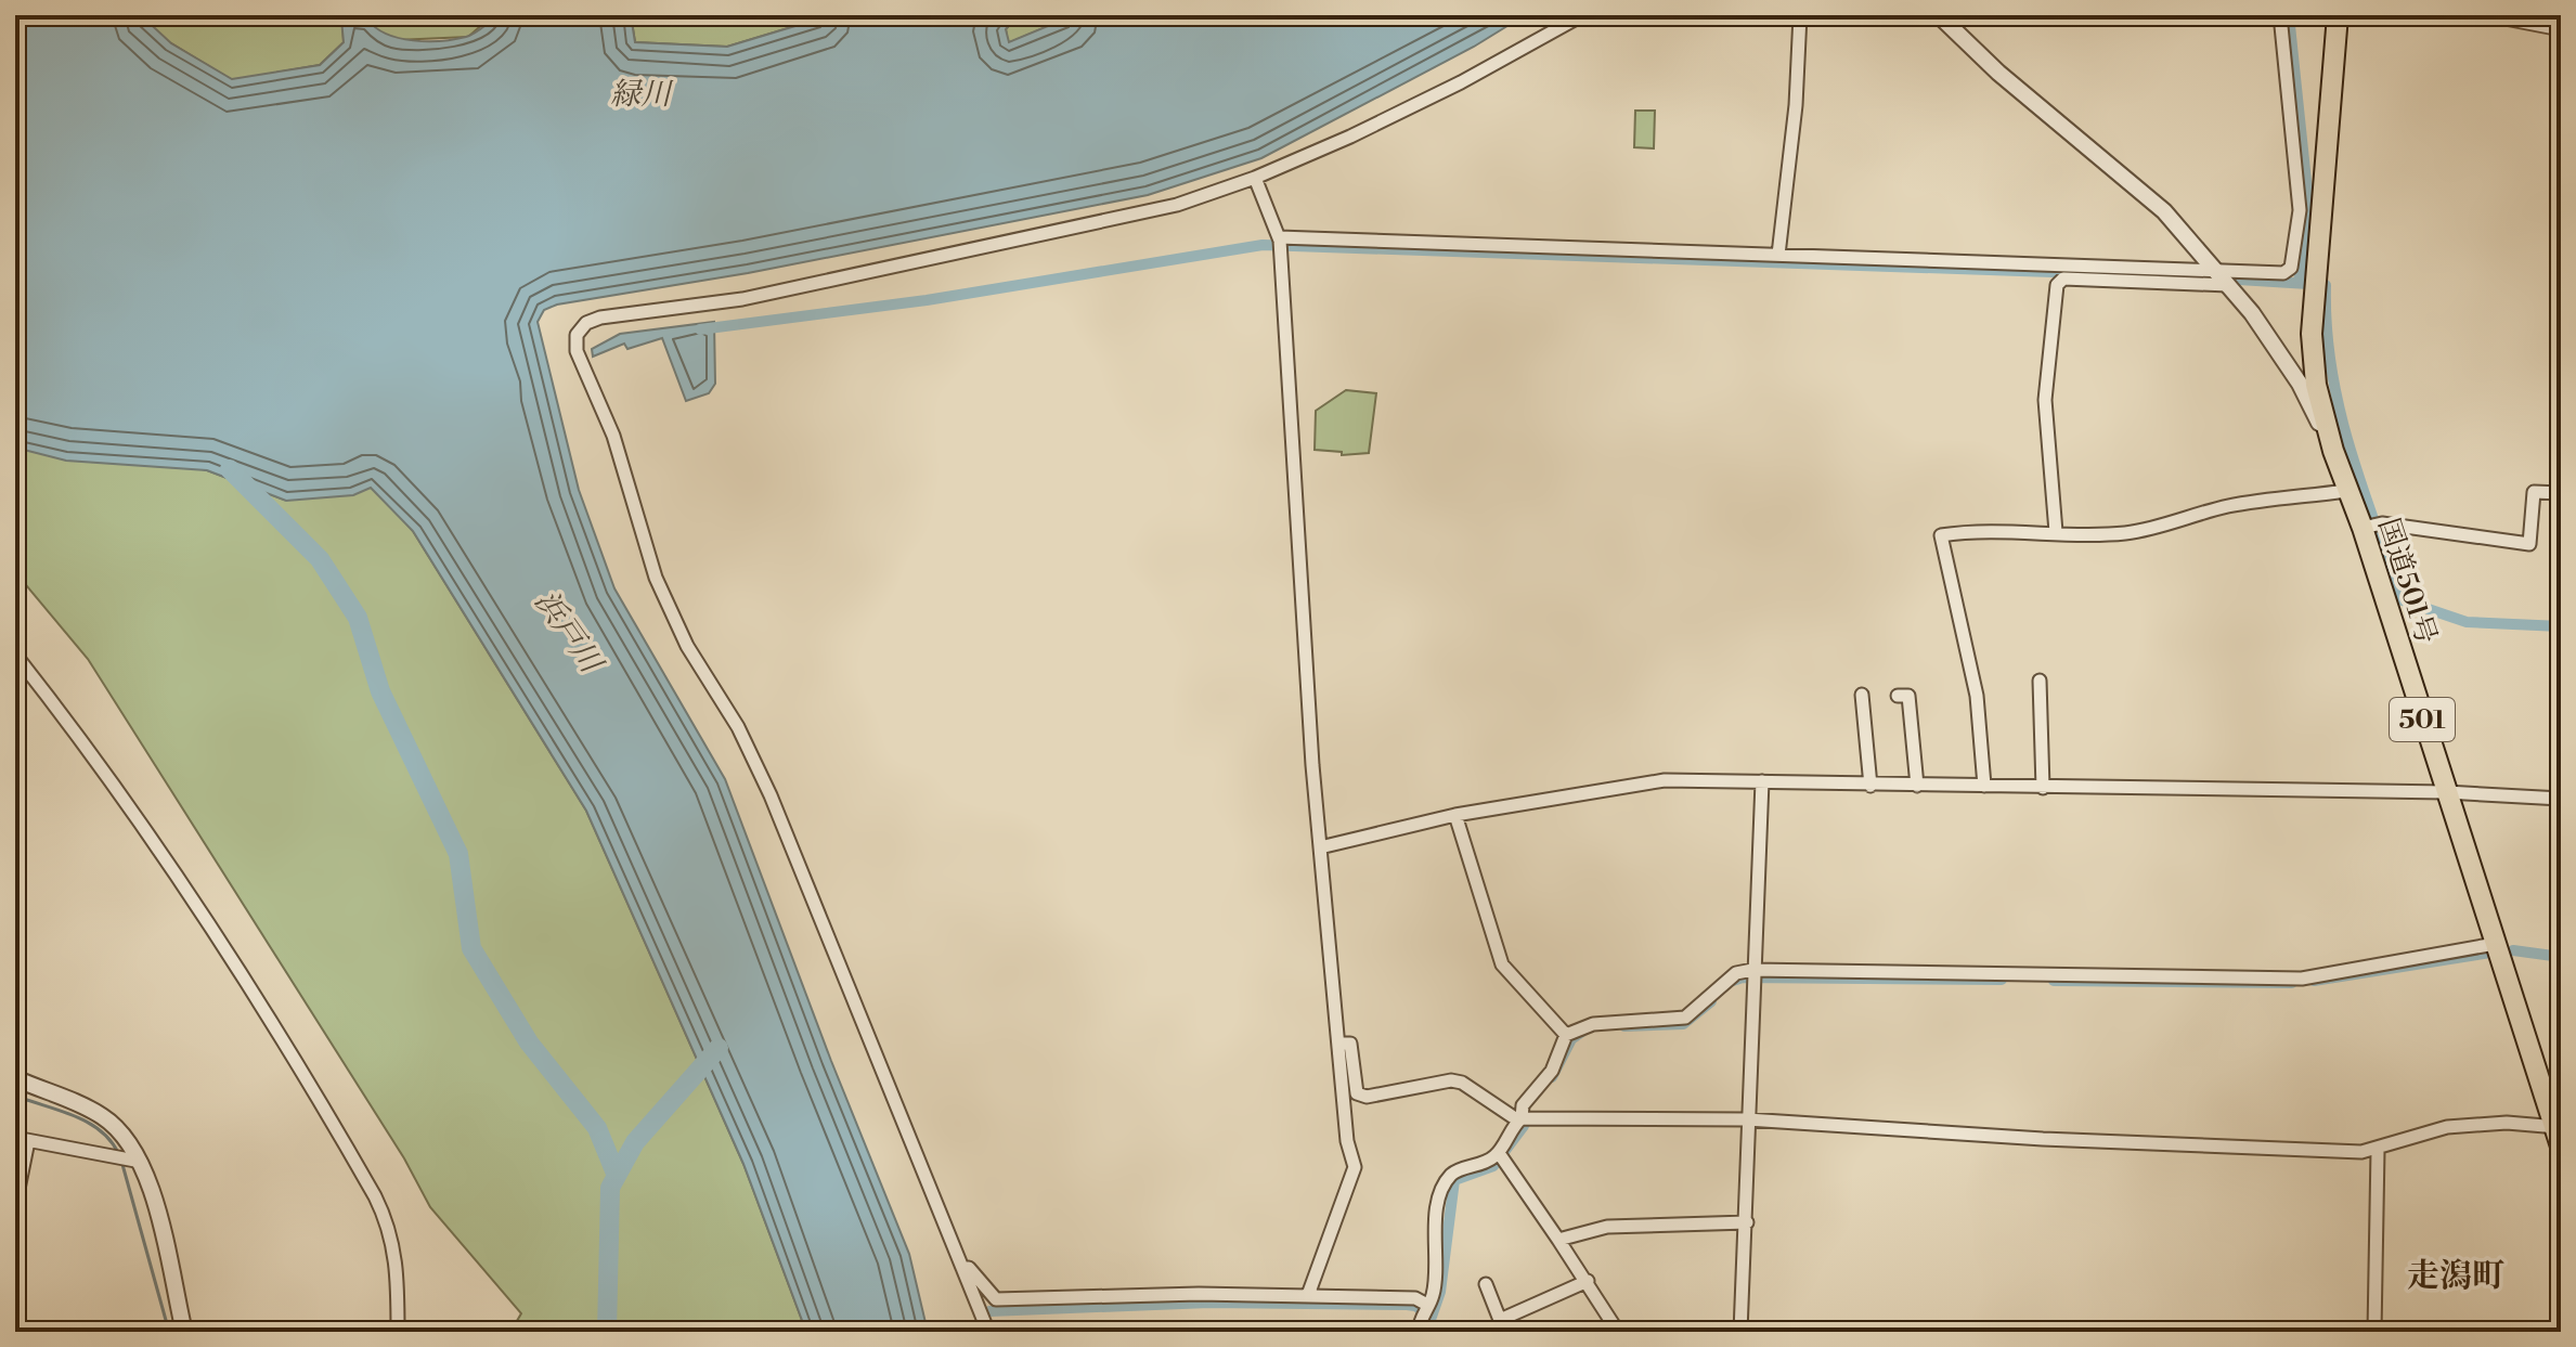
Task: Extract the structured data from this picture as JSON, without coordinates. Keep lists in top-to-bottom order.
{
  "streets": {
    "highway": ["国道501号", "501"]
  },
  "districts": ["走潟町"],
  "water": ["緑川", "浜戸川"]
}
